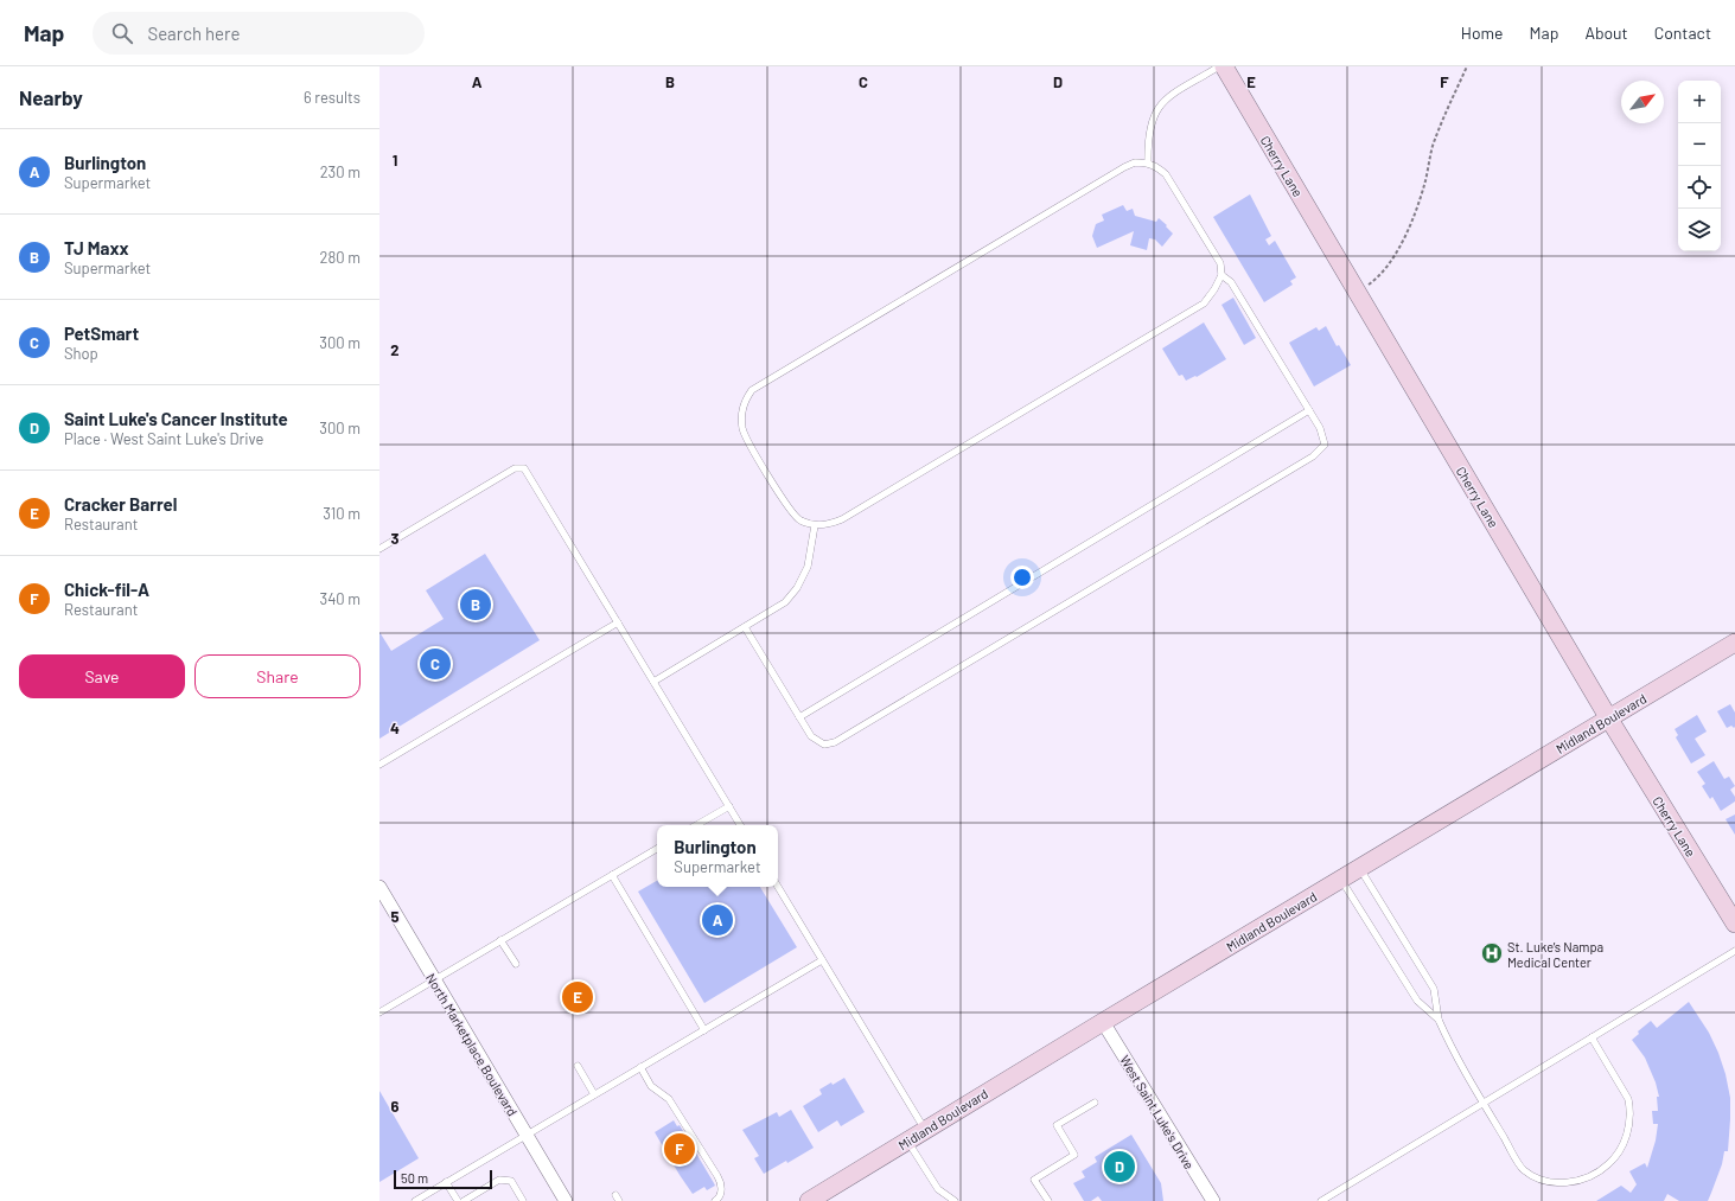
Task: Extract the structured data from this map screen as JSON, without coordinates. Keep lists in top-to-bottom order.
{
  "streets": {
    "main road": ["Cherry Lane", "Midland Boulevard"],
    "street": ["North Marketplace Boulevard", "West Saint Luke's Drive"]
  },
  "crossings": [
    ["Cherry Lane", "Midland Boulevard"],
    ["Midland Boulevard", "West Saint Luke's Drive"]
  ],
  "places": {
    "hospital": ["St. Luke’s Nampa Medical Center"]
  },
  "scale_bar": "50 m",
  "north": "top right",
  "page": {
    "header": "Map",
    "search": "Search here",
    "nav": [
      "Home",
      "Map",
      "About",
      "Contact"
    ],
    "heading": ["Nearby", "6 results"],
    "map_buttons": ["+", "−"],
    "list": [
      {
        "mark": "A",
        "name": "Burlington",
        "note": "Supermarket",
        "value": "230 m"
      },
      {
        "mark": "B",
        "name": "TJ Maxx",
        "note": "Supermarket",
        "value": "280 m"
      },
      {
        "mark": "C",
        "name": "PetSmart",
        "note": "Shop",
        "value": "300 m"
      },
      {
        "mark": "D",
        "name": "Saint Luke's Cancer Institute",
        "note": "Place · West Saint Luke's Drive",
        "value": "300 m"
      },
      {
        "mark": "E",
        "name": "Cracker Barrel",
        "note": "Restaurant",
        "value": "310 m"
      },
      {
        "mark": "F",
        "name": "Chick-fil-A",
        "note": "Restaurant",
        "value": "340 m"
      }
    ],
    "pins": [
      "B",
      "C",
      "A",
      "E",
      "F",
      "D"
    ],
    "buttons": ["Save", "Share"],
    "popup": ["Burlington", "Supermarket"],
    "scale": "50 m"
  },
  "grid": {
    "columns": [
      "A",
      "B",
      "C",
      "D",
      "E",
      "F"
    ],
    "rows": [
      "1",
      "2",
      "3",
      "4",
      "5",
      "6"
    ]
  }
}
